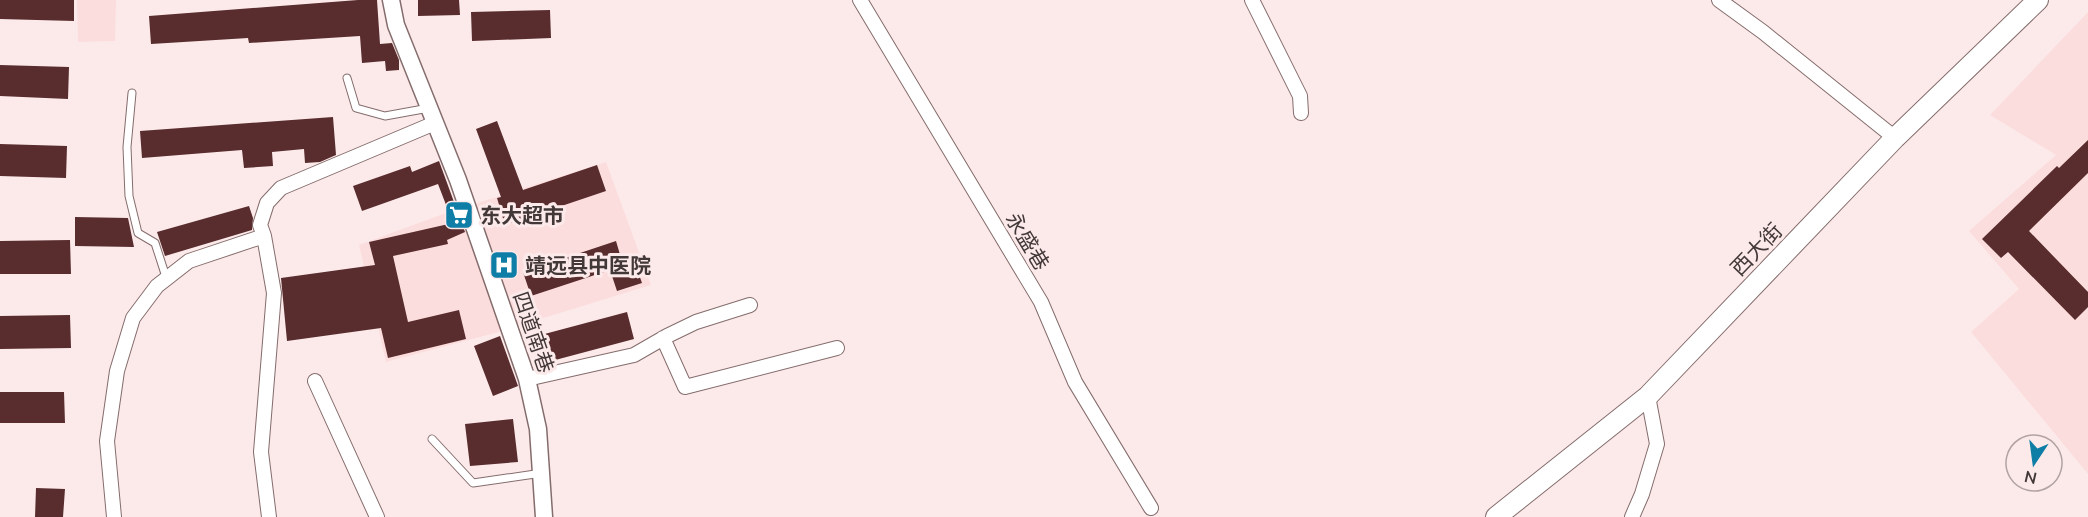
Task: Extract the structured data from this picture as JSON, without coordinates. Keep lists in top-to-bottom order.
{
  "streets": {
    "main road": ["西大街"],
    "street": ["永盛巷", "四道南巷"]
  },
  "places": {
    "supermarket": ["东大超市"],
    "hospital": ["靖远县中医院"]
  },
  "north": "bottom"
}
